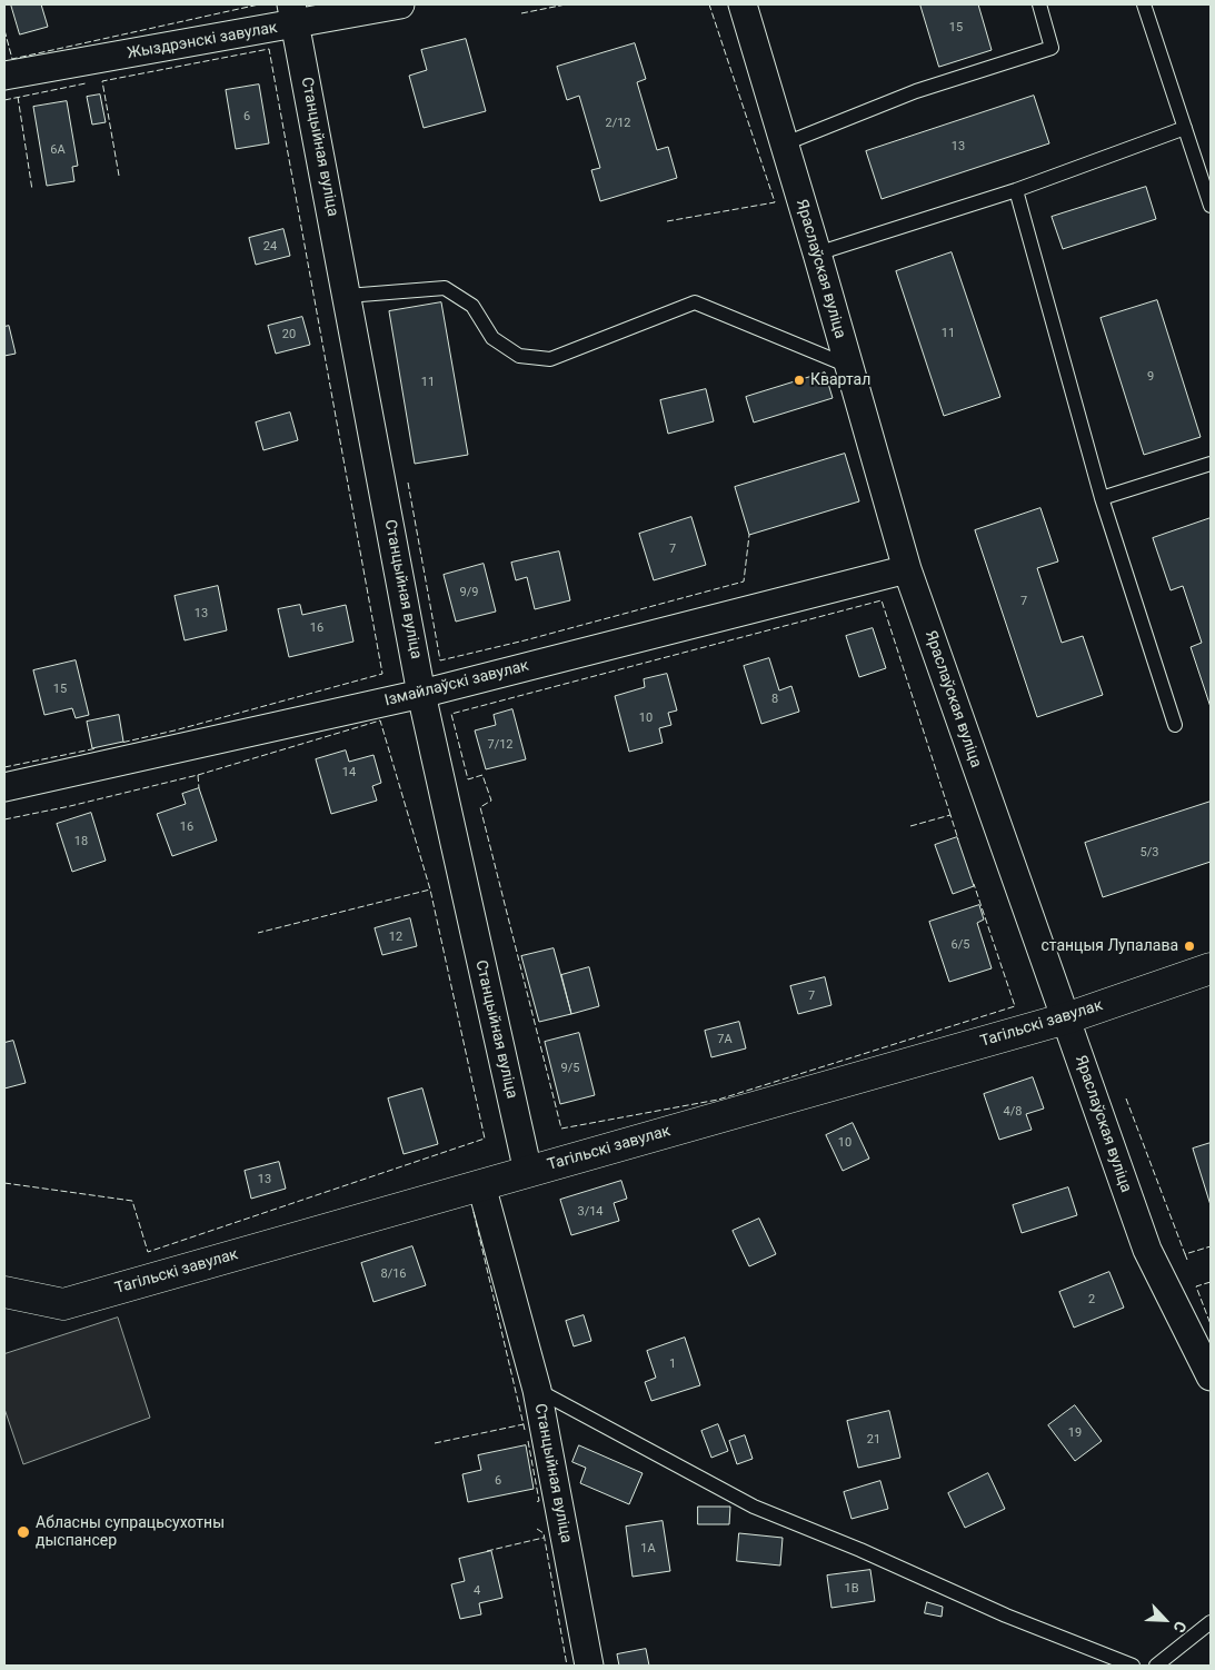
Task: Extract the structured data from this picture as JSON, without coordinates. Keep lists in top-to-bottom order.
{
  "streets": {
    "main road": ["Тагільскі завулак"],
    "street": [
      "Жыздрэнскі завулак",
      "Станцыйная вуліца",
      "Яраслаўская вуліца",
      "Ізмайлаўскі завулак"
    ]
  },
  "crossings": [
    ["Жыздрэнскі завулак", "Станцыйная вуліца"],
    ["Станцыйная вуліца", "Ізмайлаўскі завулак"],
    ["Станцыйная вуліца", "Тагільскі завулак"],
    ["Яраслаўская вуліца", "Ізмайлаўскі завулак"],
    ["Яраслаўская вуліца", "Тагільскі завулак"]
  ],
  "places": ["Квартал", "станцыя Лупалава", "Абласны супрацьсухотны дыспансер"],
  "house_numbers": [
    "15",
    "6",
    "2/12",
    "13",
    "6А",
    "24",
    "11",
    "20",
    "9",
    "11",
    "7",
    "9/9",
    "7",
    "13",
    "16",
    "15",
    "8",
    "10",
    "7/12",
    "14",
    "16",
    "18",
    "5/3",
    "12",
    "6/5",
    "7",
    "7А",
    "9/5",
    "4/8",
    "10",
    "13",
    "3/14",
    "8/16",
    "2",
    "1",
    "19",
    "21",
    "6",
    "1А",
    "1В",
    "4"
  ],
  "north": "bottom right"
}
